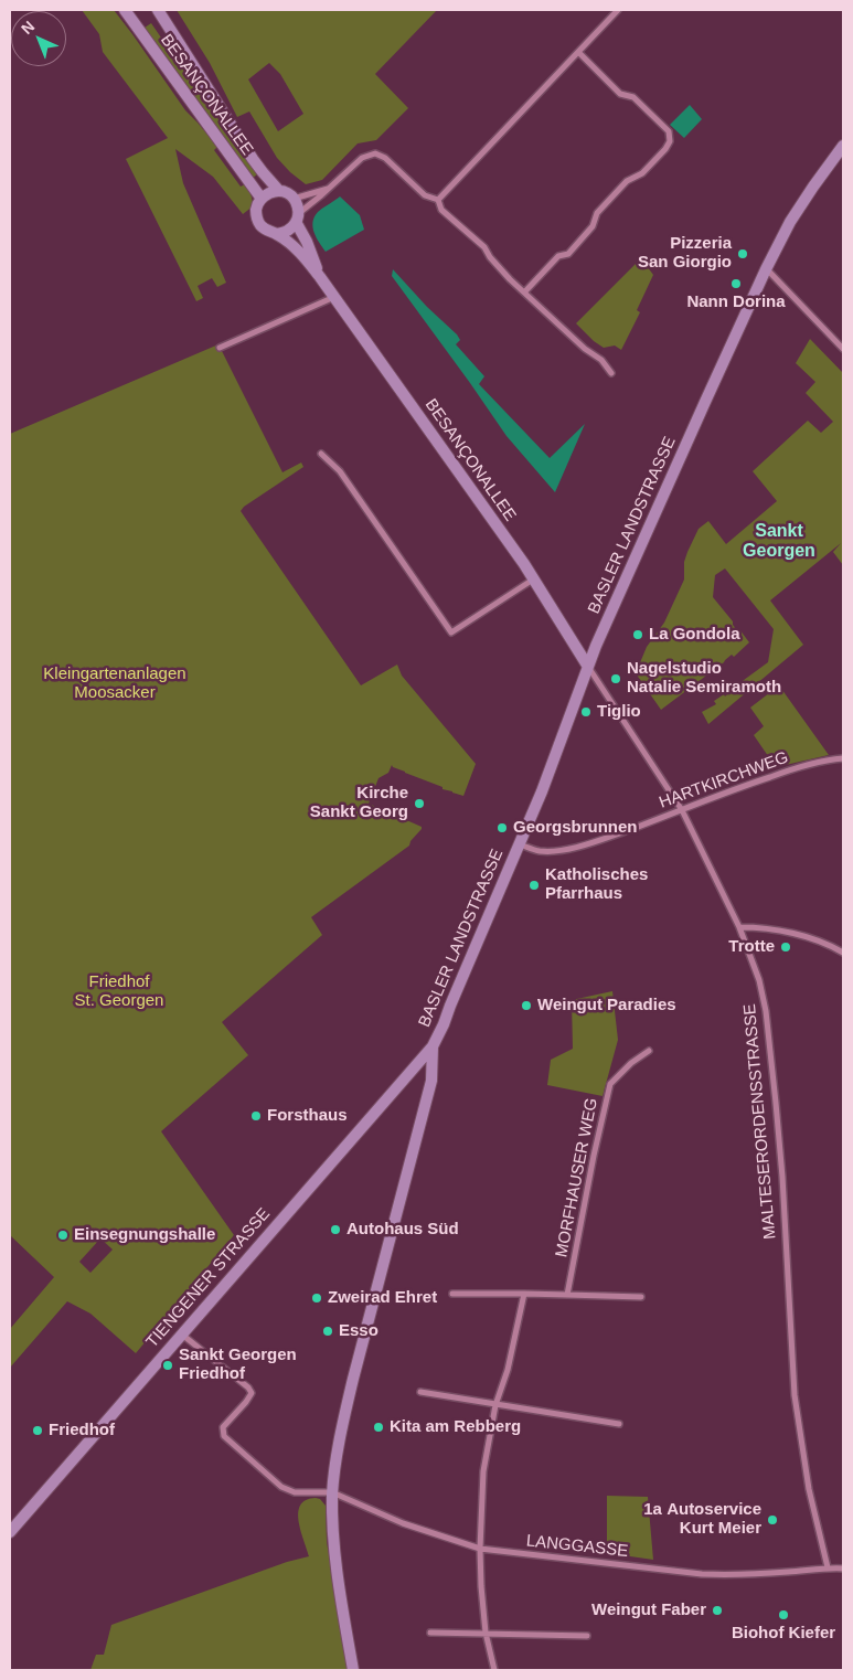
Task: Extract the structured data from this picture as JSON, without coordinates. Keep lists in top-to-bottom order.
{
  "streets": {
    "street": [
      "BESANÇONALLEE",
      "BASLER LANDSTRASSE",
      "HARTKIRCHWEG",
      "MALTESERORDENSSTRASSE",
      "MORFHAUSER WEG",
      "TIENGENER STRASSE",
      "LANGGASSE"
    ]
  },
  "crossings": [
    ["BESANÇONALLEE", "BASLER LANDSTRASSE"],
    ["BESANÇONALLEE", "MALTESERORDENSSTRASSE"],
    ["BASLER LANDSTRASSE", "HARTKIRCHWEG"],
    ["BASLER LANDSTRASSE", "MALTESERORDENSSTRASSE"],
    ["BASLER LANDSTRASSE", "TIENGENER STRASSE"],
    ["BASLER LANDSTRASSE", "LANGGASSE"],
    ["HARTKIRCHWEG", "MALTESERORDENSSTRASSE"],
    ["MALTESERORDENSSTRASSE", "LANGGASSE"]
  ],
  "districts": ["Sankt Georgen"],
  "parks": ["Kleingartenanlagen Moosacker", "Friedhof St. Georgen"],
  "places": [
    "Pizzeria San Giorgio",
    "Nann Dorina",
    "La Gondola",
    "Nagelstudio Natalie Semiramoth",
    "Tiglio",
    "Kirche Sankt Georg",
    "Georgsbrunnen",
    "Katholisches Pfarrhaus",
    "Trotte",
    "Weingut Paradies",
    "Forsthaus",
    "Autohaus Süd",
    "Einsegnungshalle",
    "Zweirad Ehret",
    "Esso",
    "Sankt Georgen Friedhof",
    "Kita am Rebberg",
    "Friedhof",
    "1a Autoservice Kurt Meier",
    "Weingut Faber",
    "Biohof Kiefer"
  ],
  "north": "top left"
}
